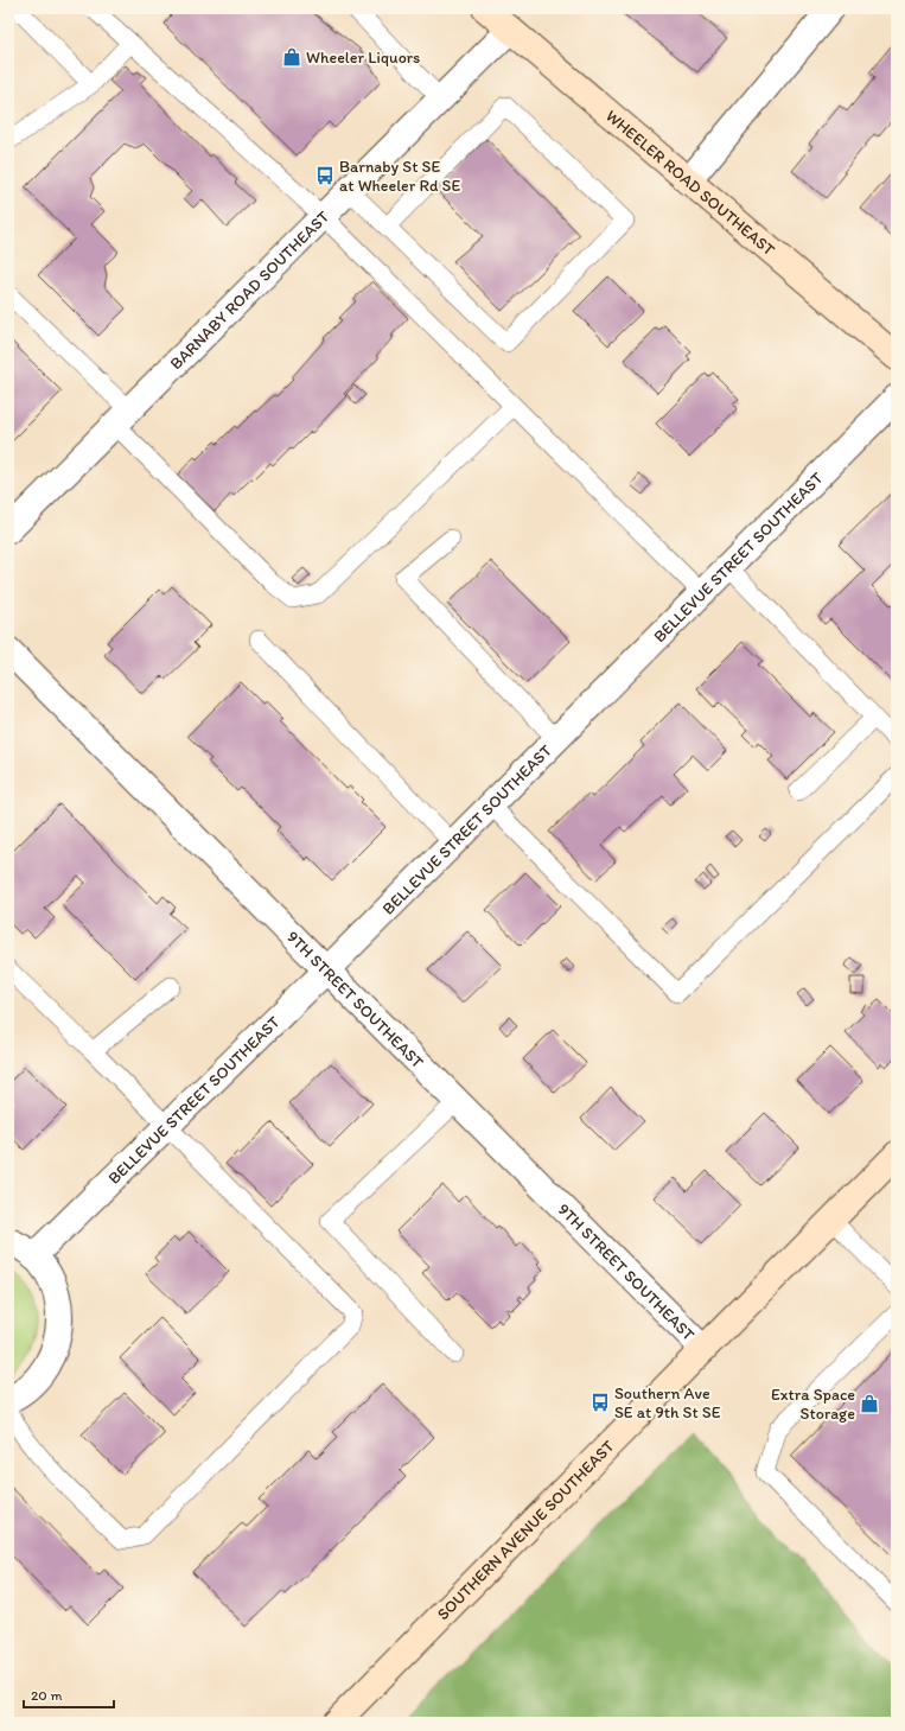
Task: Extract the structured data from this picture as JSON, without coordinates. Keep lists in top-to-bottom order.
{
  "streets": {
    "main road": ["WHEELER ROAD SOUTHEAST", "SOUTHERN AVENUE SOUTHEAST"],
    "street": ["BARNABY ROAD SOUTHEAST", "BELLEVUE STREET SOUTHEAST", "9TH STREET SOUTHEAST"]
  },
  "crossings": [
    ["WHEELER ROAD SOUTHEAST", "BARNABY ROAD SOUTHEAST"],
    ["BELLEVUE STREET SOUTHEAST", "9TH STREET SOUTHEAST"],
    ["9TH STREET SOUTHEAST", "SOUTHERN AVENUE SOUTHEAST"]
  ],
  "places": {
    "shop": ["Wheeler Liquors", "Extra Space Storage"],
    "bus stop": ["Barnaby St SE at Wheeler Rd SE", "Southern Ave SE at 9th St SE"]
  },
  "scale_bar": "20 m"
}
